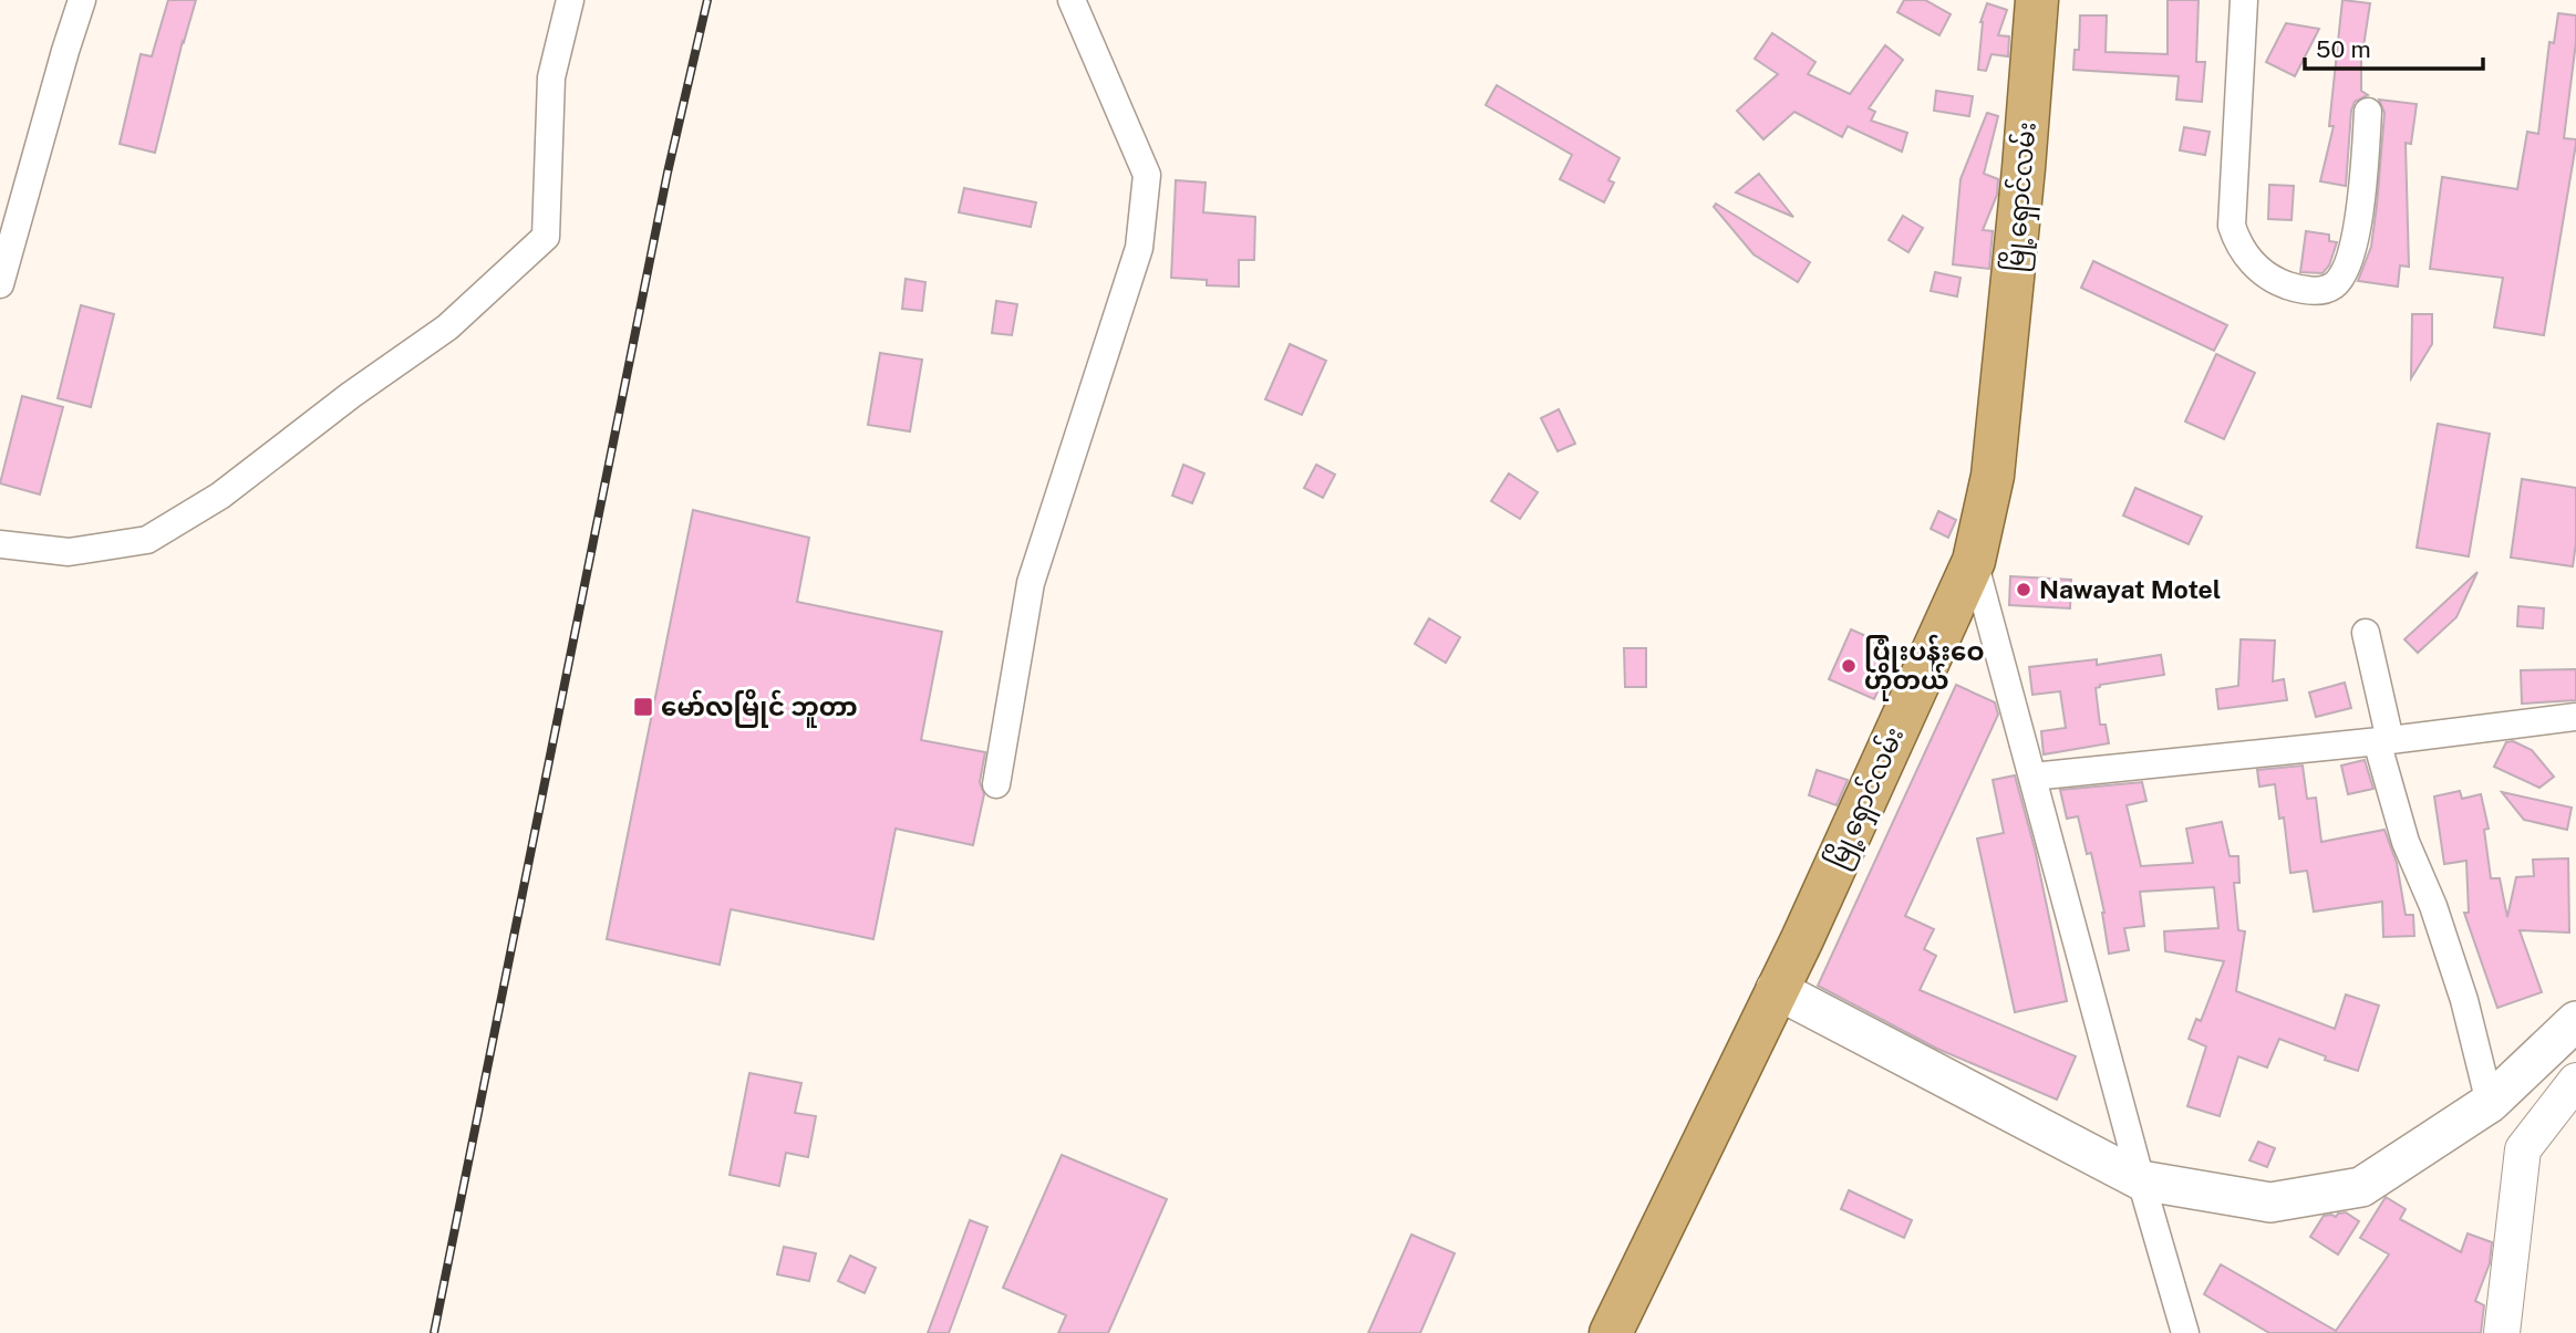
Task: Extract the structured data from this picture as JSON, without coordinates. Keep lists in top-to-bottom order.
{
  "streets": {
    "highway": ["မြို့ရှောင်လမ်း"]
  },
  "places": {
    "other": ["Nawayat Motel", "ပြုံးပန်းဝေ ဟိုတယ်"],
    "transit": ["မော်လမြိုင် ဘူတာ"]
  },
  "scale_bar": "50 m"
}
